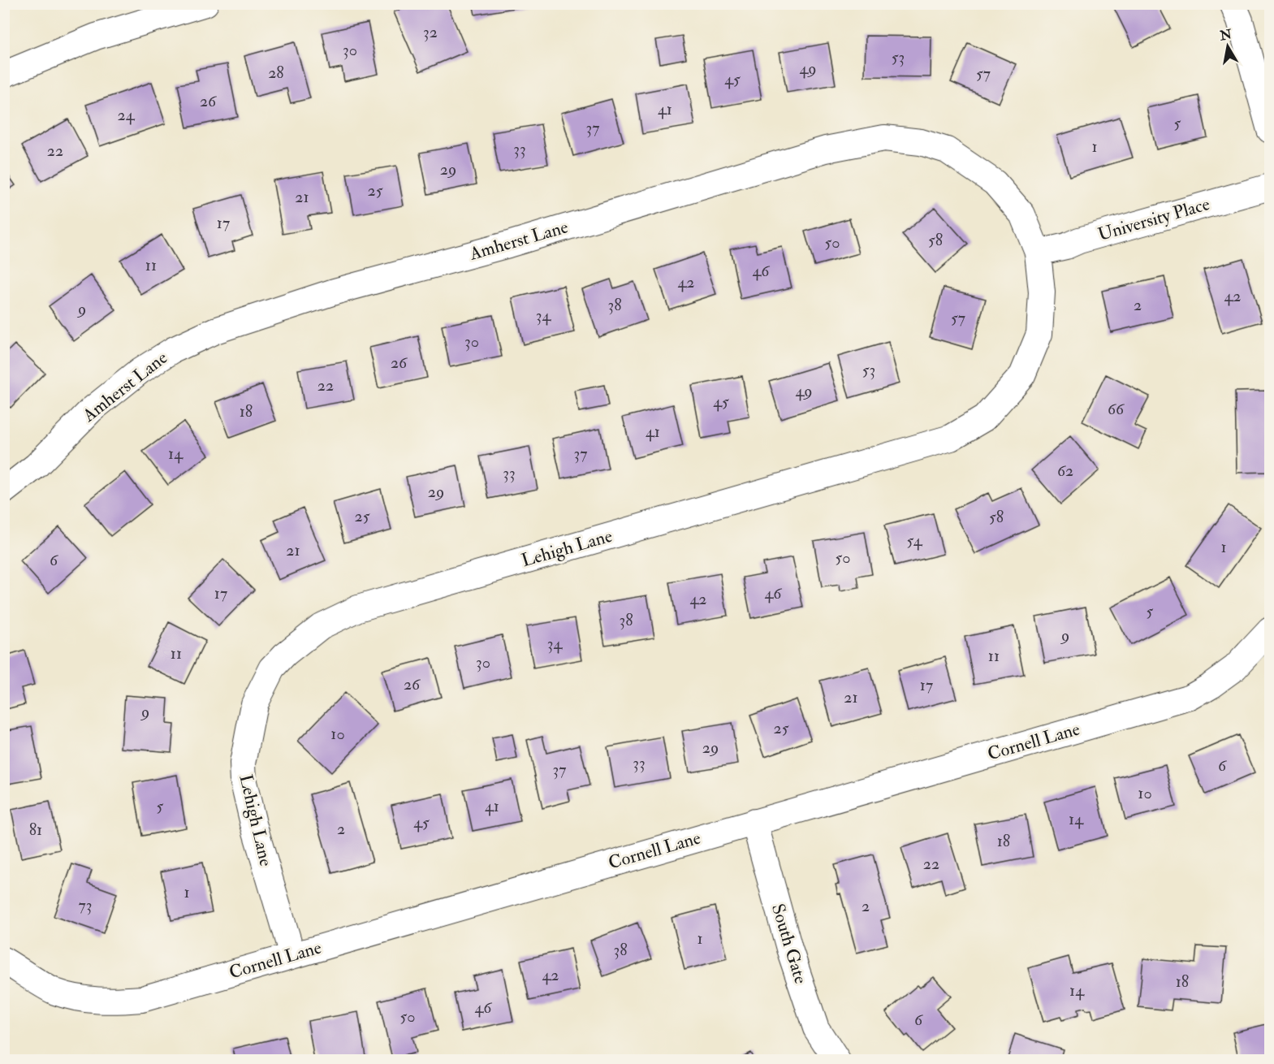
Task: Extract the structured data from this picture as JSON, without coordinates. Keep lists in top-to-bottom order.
{
  "streets": {
    "street": [
      "University Place",
      "Amherst Lane",
      "Lehigh Lane",
      "Cornell Lane",
      "South Gate"
    ]
  },
  "crossings": [
    ["University Place", "Amherst Lane"],
    ["University Place", "Lehigh Lane"],
    ["Amherst Lane", "Lehigh Lane"],
    ["Lehigh Lane", "Cornell Lane"],
    ["Cornell Lane", "South Gate"]
  ],
  "house_numbers": [
    "32",
    "30",
    "53",
    "49",
    "28",
    "57",
    "45",
    "26",
    "41",
    "24",
    "5",
    "37",
    "1",
    "33",
    "22",
    "29",
    "25",
    "21",
    "17",
    "58",
    "50",
    "11",
    "46",
    "42",
    "42",
    "38",
    "2",
    "9",
    "34",
    "57",
    "30",
    "26",
    "53",
    "22",
    "49",
    "45",
    "66",
    "18",
    "41",
    "14",
    "37",
    "62",
    "33",
    "29",
    "25",
    "58",
    "54",
    "1",
    "21",
    "50",
    "6",
    "17",
    "46",
    "42",
    "5",
    "38",
    "9",
    "34",
    "11",
    "11",
    "30",
    "26",
    "17",
    "21",
    "9",
    "25",
    "10",
    "29",
    "33",
    "6",
    "37",
    "10",
    "5",
    "41",
    "14",
    "45",
    "2",
    "81",
    "18",
    "22",
    "1",
    "73",
    "2",
    "1",
    "38",
    "42",
    "18",
    "14",
    "46",
    "50",
    "6"
  ],
  "north": "top"
}
